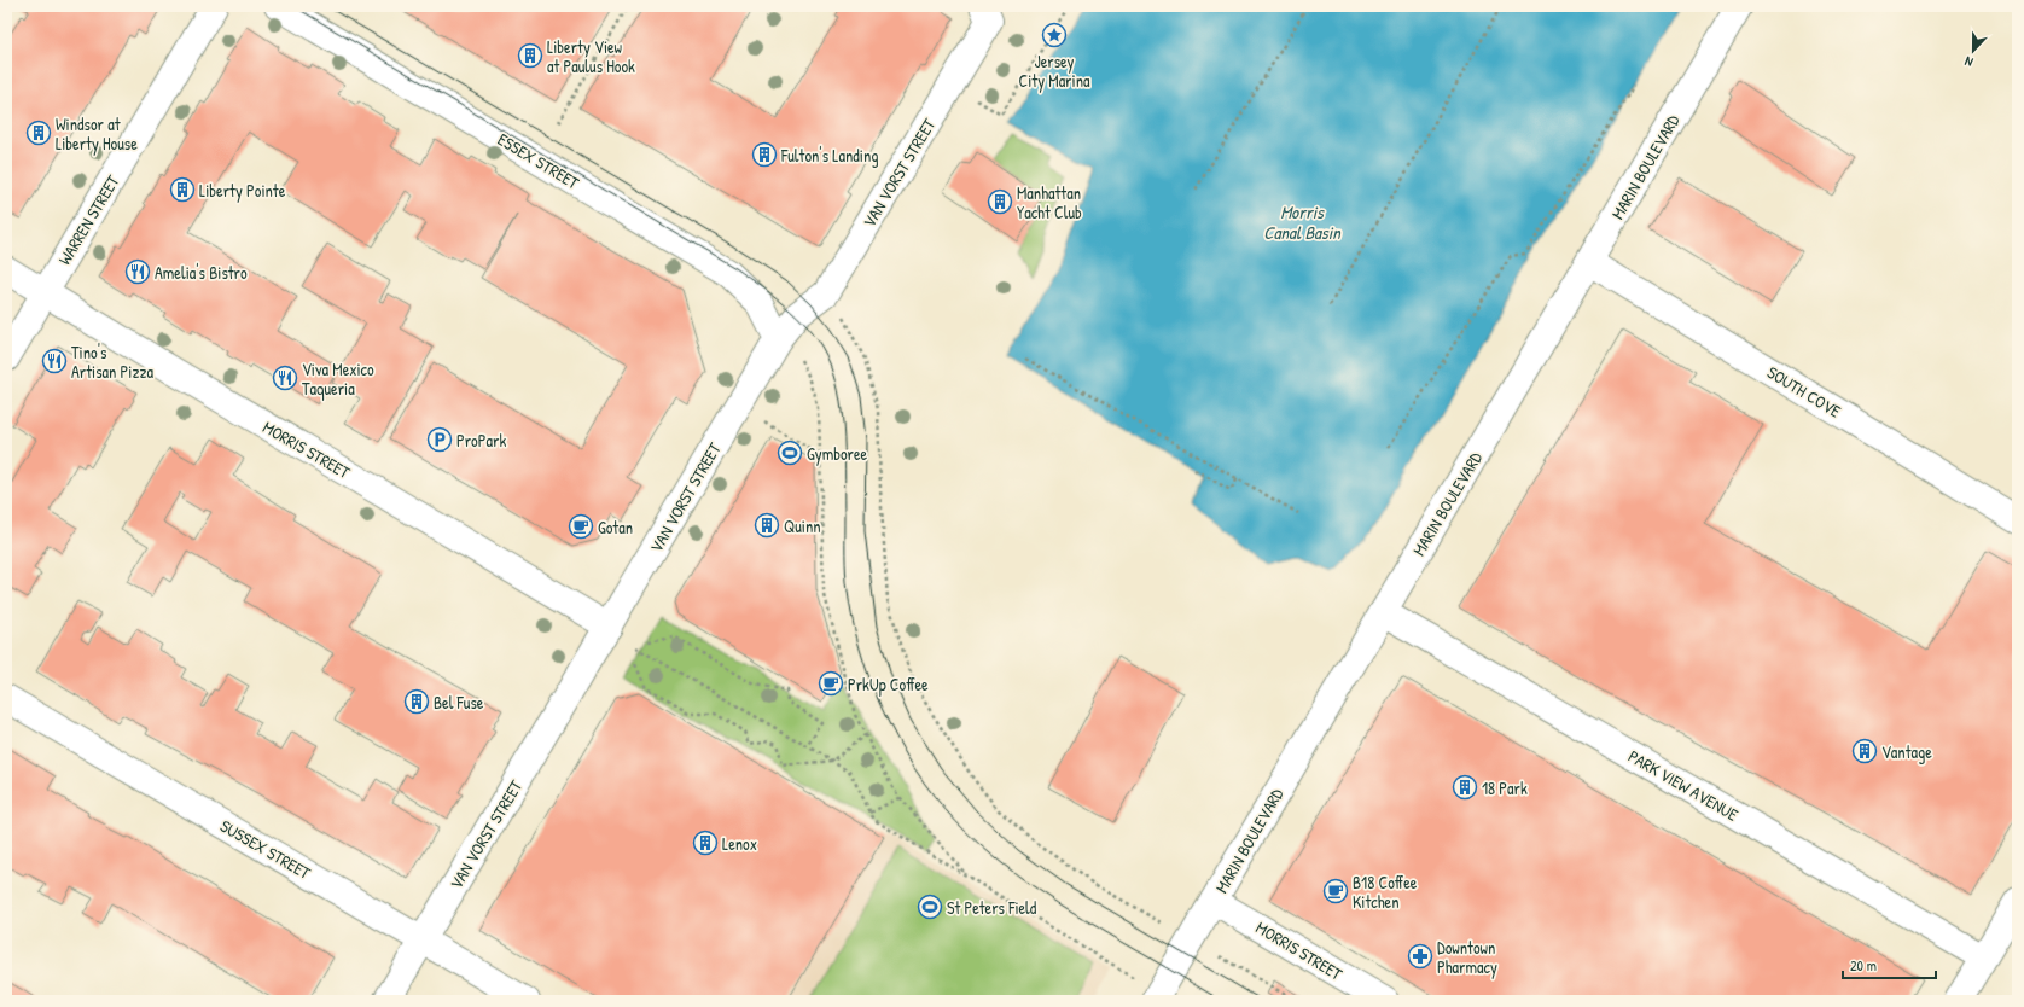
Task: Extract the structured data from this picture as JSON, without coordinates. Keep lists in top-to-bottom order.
{
  "streets": {
    "street": [
      "ESSEX STREET",
      "MARIN BOULEVARD",
      "VAN VORST STREET",
      "WARREN STREET",
      "SOUTH COVE",
      "MORRIS STREET",
      "PARK VIEW AVENUE",
      "SUSSEX STREET"
    ]
  },
  "crossings": [
    ["ESSEX STREET", "VAN VORST STREET"],
    ["MARIN BOULEVARD", "SOUTH COVE"],
    ["MARIN BOULEVARD", "MORRIS STREET"],
    ["MARIN BOULEVARD", "PARK VIEW AVENUE"],
    ["VAN VORST STREET", "MORRIS STREET"],
    ["VAN VORST STREET", "SUSSEX STREET"],
    ["WARREN STREET", "MORRIS STREET"]
  ],
  "water": ["Morris Canal Basin"],
  "places": {
    "place": ["Jersey City Marina"],
    "building": [
      "Liberty View at Paulus Hook",
      "Windsor at Liberty House",
      "Fulton's Landing",
      "Liberty Pointe",
      "Manhattan Yacht Club",
      "Quinn",
      "Bel Fuse",
      "Vantage",
      "18 Park",
      "Lenox"
    ],
    "restaurant": ["Amelia's Bistro", "Tino's Artisan Pizza", "Viva Mexico Taqueria"],
    "parking": ["ProPark"],
    "sports": ["Gymboree", "St Peters Field"],
    "cafe": ["Gotan", "PrkUp Coffee", "B18 Coffee Kitchen"],
    "pharmacy": ["Downtown Pharmacy"]
  },
  "scale_bar": "20 m",
  "north": "bottom"
}
